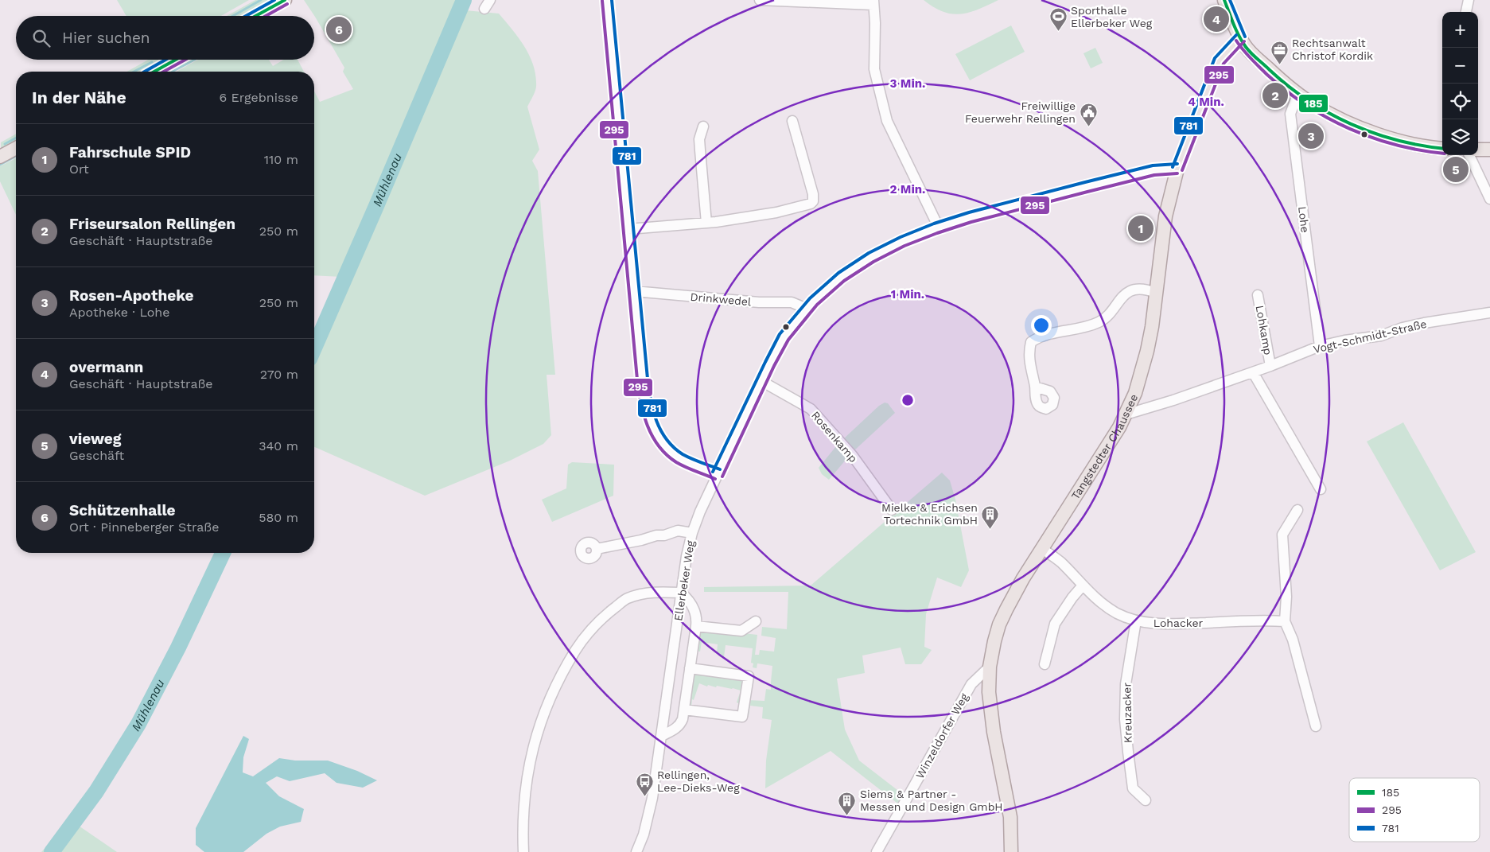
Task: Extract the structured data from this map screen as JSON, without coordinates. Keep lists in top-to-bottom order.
{
  "streets": {
    "main road": ["Tangstedter Chaussee"],
    "street": [
      "Lohe",
      "Drinkwedel",
      "Lohkamp",
      "Vogt-Schmidt-Straße",
      "Rosenkamp",
      "Ellerbeker Weg",
      "Lohacker",
      "Kreuzacker",
      "Winzeldorfer Weg"
    ]
  },
  "crossings": [
    ["Lohe", "Vogt-Schmidt-Straße"],
    ["Drinkwedel", "Ellerbeker Weg"],
    ["Lohkamp", "Vogt-Schmidt-Straße"],
    ["Vogt-Schmidt-Straße", "Tangstedter Chaussee"],
    ["Rosenkamp", "Ellerbeker Weg"],
    ["Tangstedter Chaussee", "Ellerbeker Weg"],
    ["Tangstedter Chaussee", "Lohacker"],
    ["Tangstedter Chaussee", "Winzeldorfer Weg"],
    ["Lohacker", "Kreuzacker"]
  ],
  "water": ["Mühlenau"],
  "places": {
    "sports": ["Sporthalle Ellerbeker Weg"],
    "office": ["Rechtsanwalt Christof Kordik"],
    "public building": ["Freiwillige Feuerwehr Rellingen"],
    "building": ["Mielke & Erichsen Tortechnik GmbH", "Siems & Partner - Messen und Design GmbH"],
    "bus stop": ["Rellingen, Lee-Dieks-Weg"]
  },
  "lines": ["transit line 185", "transit line 781", "transit line 295"],
  "legend": ["185", "295", "781"],
  "page": {
    "pins": [
      "4",
      "6",
      "2",
      "3",
      "5",
      "1"
    ],
    "map_buttons": ["+", "−"],
    "search": "Hier suchen",
    "heading": ["In der Nähe", "6 Ergebnisse"],
    "list": [
      {
        "mark": "1",
        "name": "Fahrschule SPID",
        "note": "Ort",
        "value": "110 m"
      },
      {
        "mark": "2",
        "name": "Friseursalon Rellingen",
        "note": "Geschäft · Hauptstraße",
        "value": "250 m"
      },
      {
        "mark": "3",
        "name": "Rosen-Apotheke",
        "note": "Apotheke · Lohe",
        "value": "250 m"
      },
      {
        "mark": "4",
        "name": "overmann",
        "note": "Geschäft · Hauptstraße",
        "value": "270 m"
      },
      {
        "mark": "5",
        "name": "vieweg",
        "note": "Geschäft",
        "value": "340 m"
      },
      {
        "mark": "6",
        "name": "Schützenhalle",
        "note": "Ort · Pinneberger Straße",
        "value": "580 m"
      }
    ]
  },
  "rings": [
    "3 Min.",
    "4 Min.",
    "2 Min.",
    "1 Min."
  ]
}
